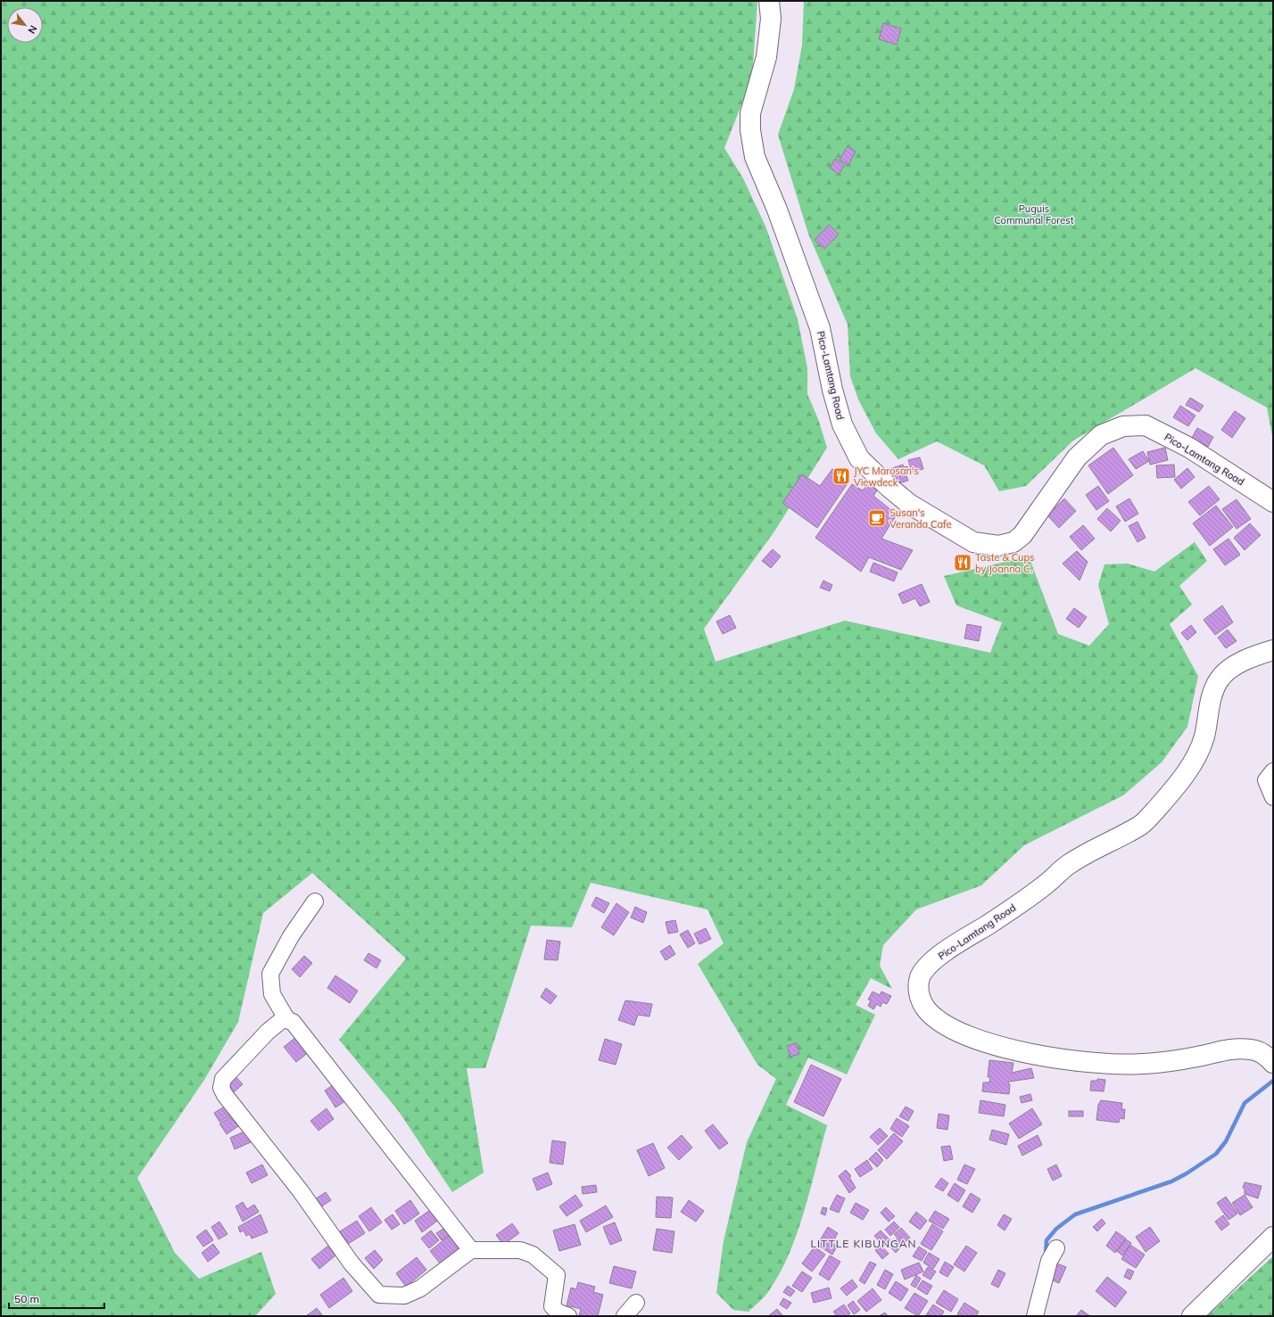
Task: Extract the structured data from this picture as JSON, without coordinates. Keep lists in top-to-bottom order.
{
  "streets": {
    "main road": ["Pico-Lamtang Road"]
  },
  "districts": ["LITTLE KIBUNGAN"],
  "parks": ["Puguis Communal Forest"],
  "places": {
    "restaurant": ["JYC Marosan's Viewdeck", "Taste & Cups by Joanna C."],
    "cafe": ["Susan's Veranda Cafe"]
  },
  "scale_bar": "50 m",
  "north": "bottom right"
}
